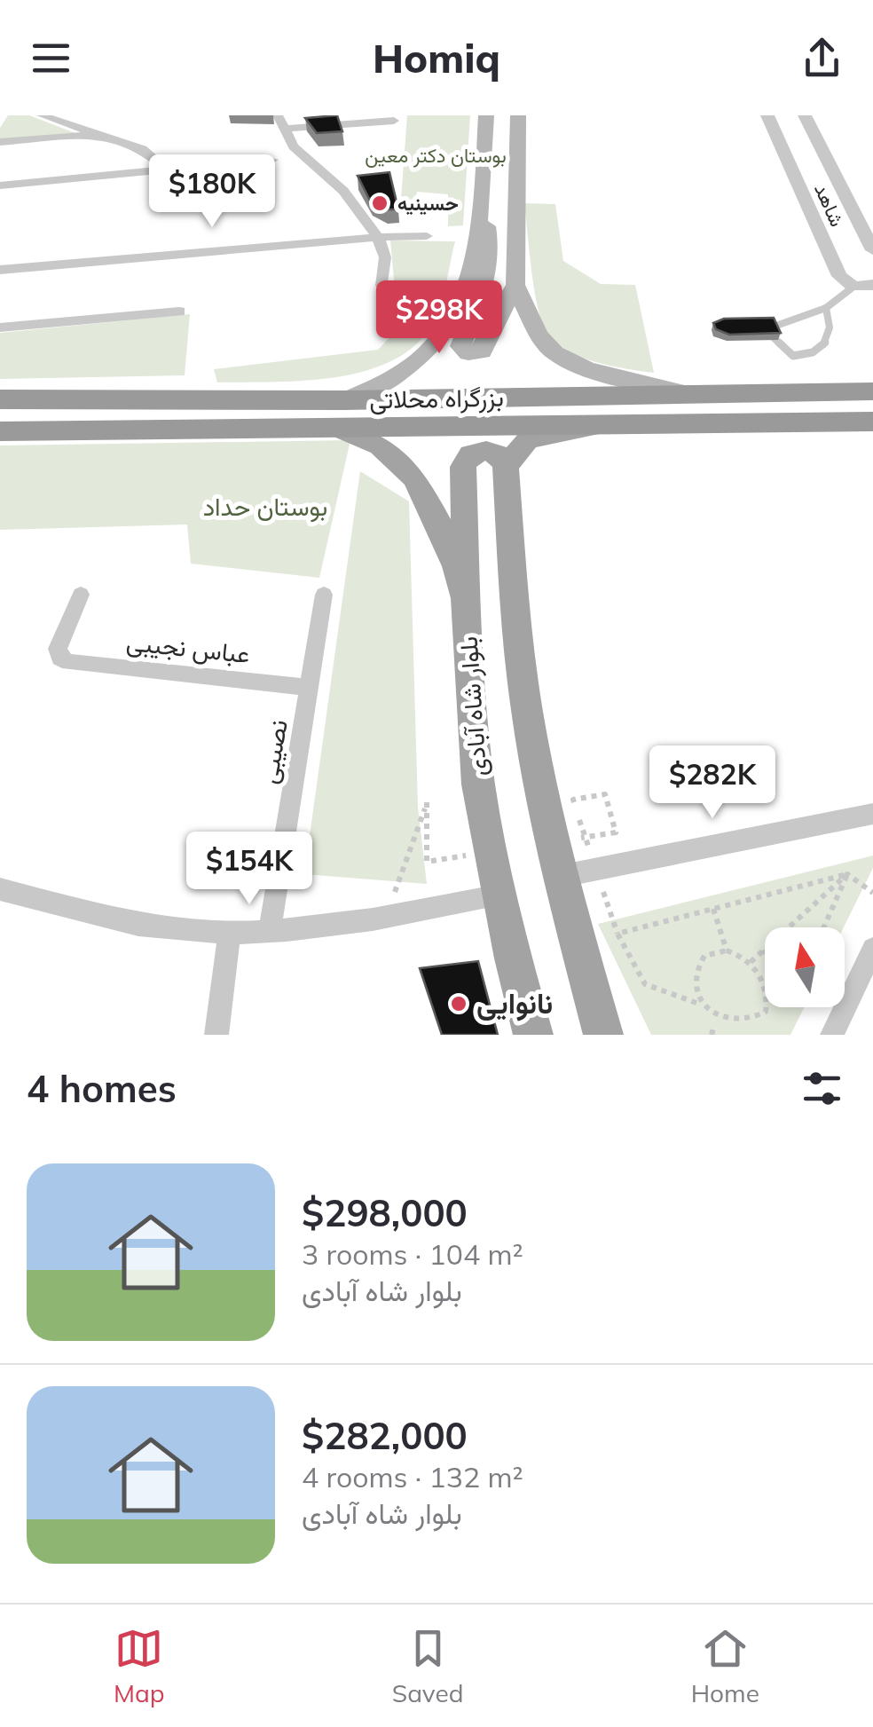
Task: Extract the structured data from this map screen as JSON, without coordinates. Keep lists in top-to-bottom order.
{
  "streets": {
    "highway": ["بزرگراه محلاتی"],
    "main road": ["بلوار شاه آبادی"],
    "street": ["شاهد", "عباس نجیبی", "نصیبی"]
  },
  "crossings": [
    ["بزرگراه محلاتی", "بلوار شاه آبادی"],
    ["عباس نجیبی", "نصیبی"]
  ],
  "parks": ["بوستان دکتر معین", "بوستان حداد"],
  "places": ["حسینیه", "نانوایی"],
  "north": "top",
  "page": {
    "header": "Homiq",
    "price": [
      "$180K",
      "$298K",
      "$282K",
      "$154K"
    ],
    "heading": "4 homes",
    "list": [
      {
        "name": "$298,000",
        "note": "3 rooms · 104 m² · بلوار شاه آبادی"
      },
      {
        "name": "$282,000",
        "note": "4 rooms · 132 m² · بلوار شاه آبادی"
      }
    ],
    "tabs": ["Map", "Saved", "Home"]
  }
}
